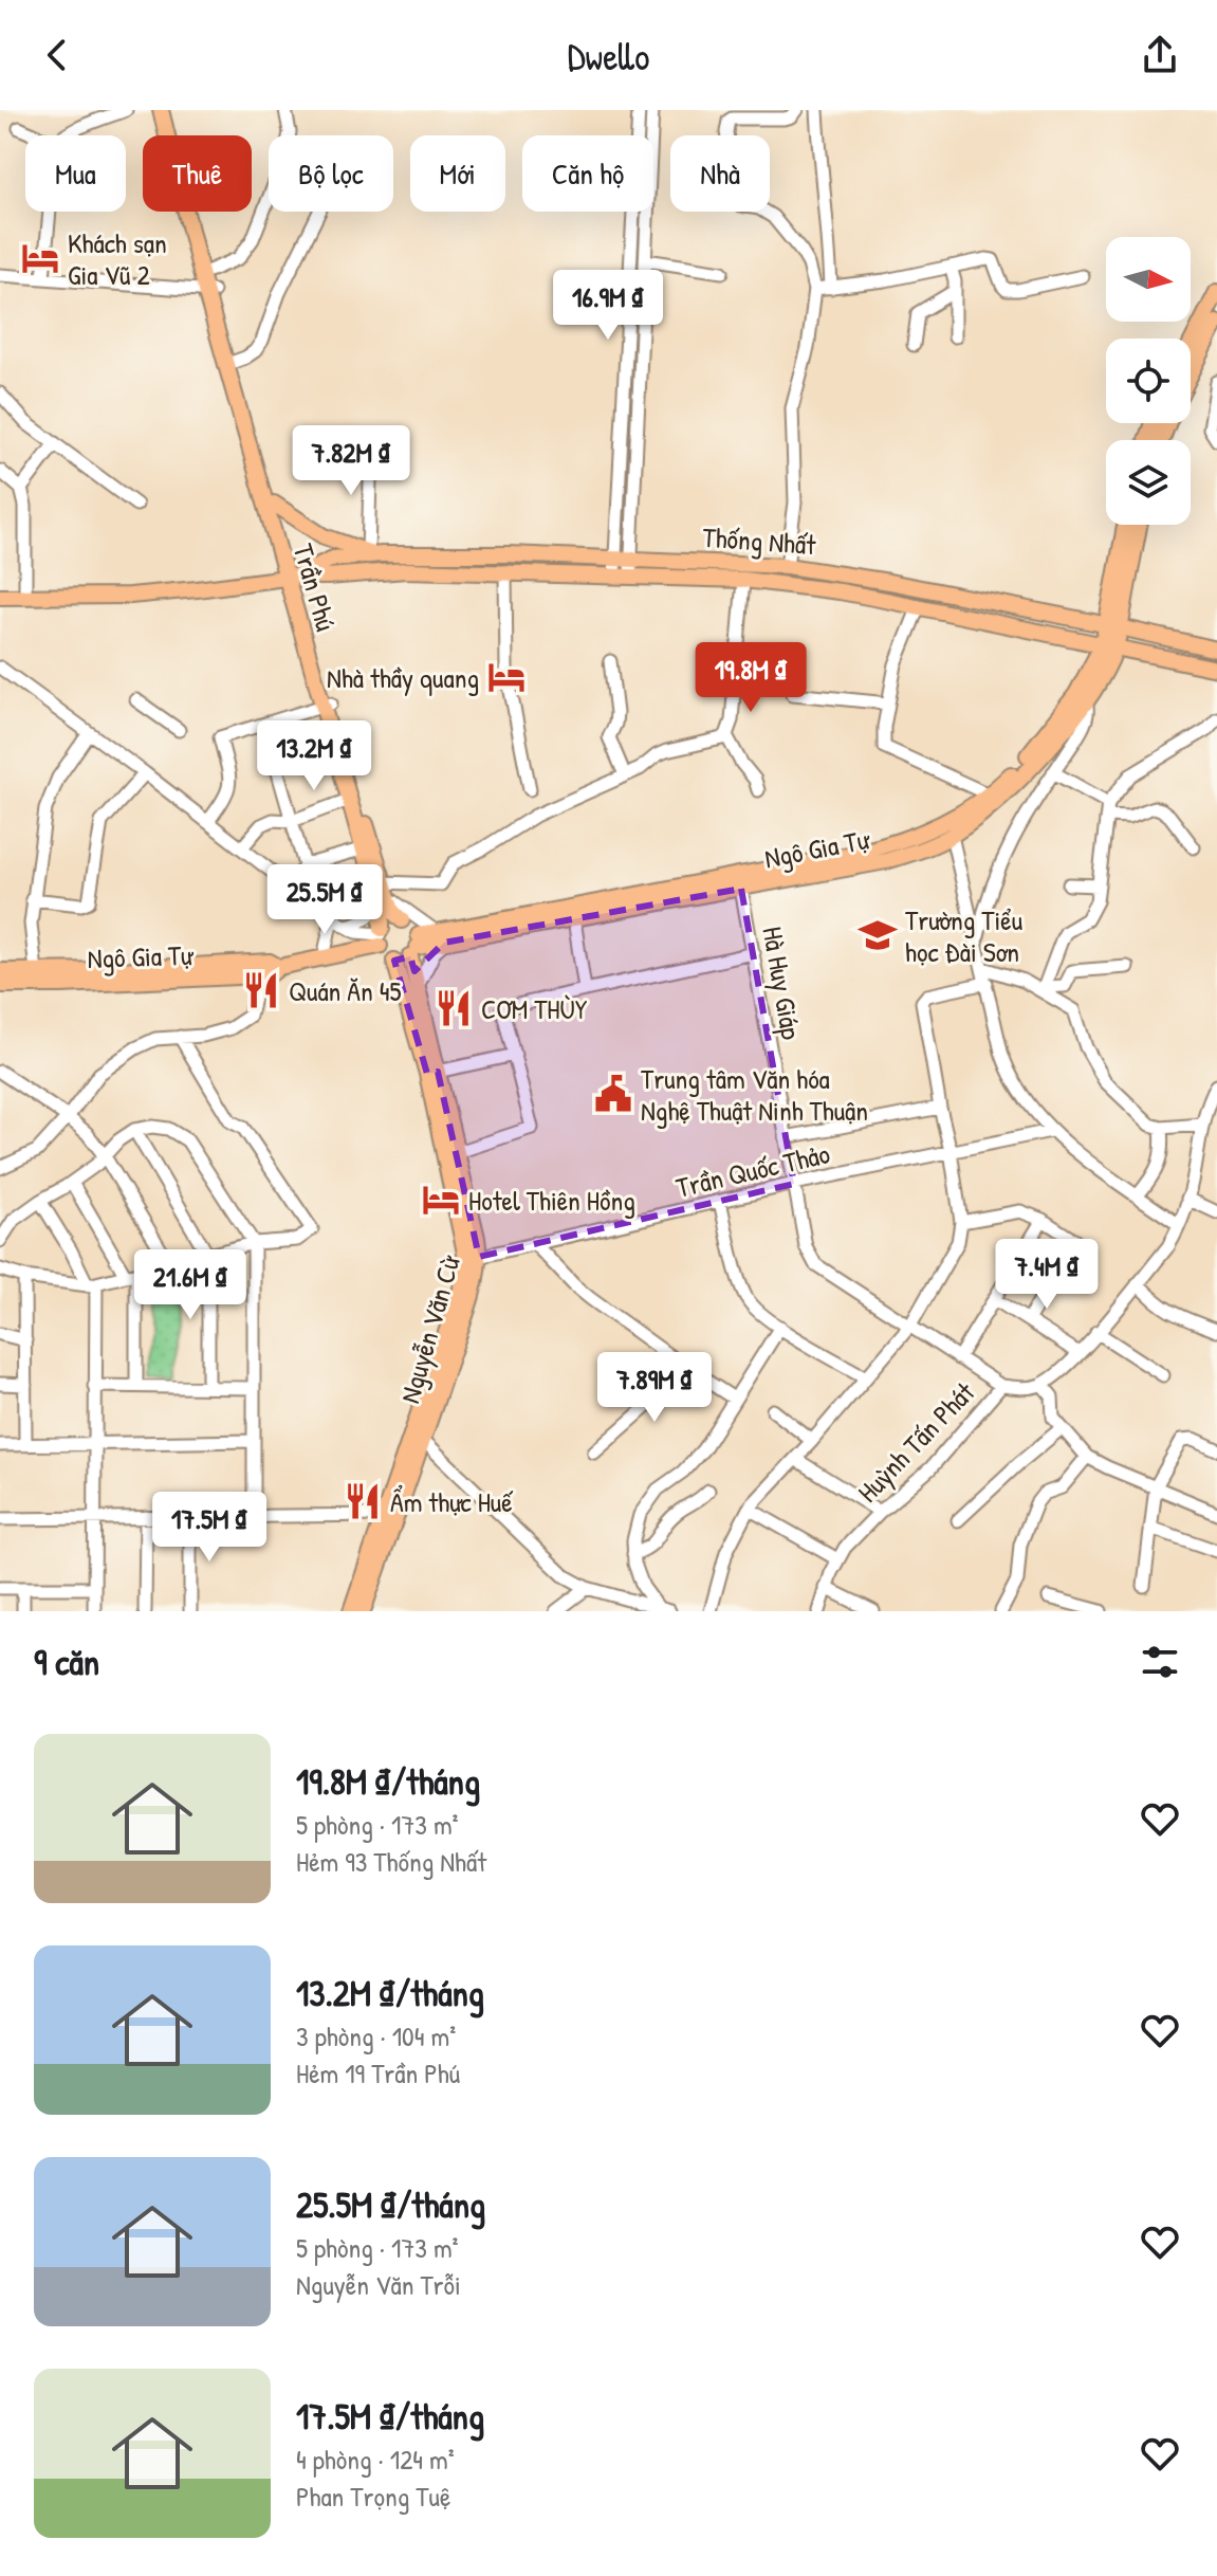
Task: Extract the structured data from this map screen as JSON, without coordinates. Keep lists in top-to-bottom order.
{
  "streets": {
    "main road": [
      "Thống Nhất",
      "Trần Phú",
      "Ngô Gia Tự",
      "Nguyễn Văn Cừ"
    ],
    "street": ["Hà Huy Giáp", "Trần Quốc Thảo", "Huỳnh Tấn Phát"]
  },
  "crossings": [
    ["Thống Nhất", "Trần Phú"],
    ["Thống Nhất", "Ngô Gia Tự"],
    ["Trần Phú", "Ngô Gia Tự"],
    ["Trần Phú", "Nguyễn Văn Cừ"],
    ["Ngô Gia Tự", "Hà Huy Giáp"],
    ["Ngô Gia Tự", "Nguyễn Văn Cừ"],
    ["Hà Huy Giáp", "Trần Quốc Thảo"],
    ["Hà Huy Giáp", "Huỳnh Tấn Phát"],
    ["Trần Quốc Thảo", "Nguyễn Văn Cừ"]
  ],
  "places": {
    "hotel": ["Khách sạn Gia Vũ 2", "Nhà thầy quang", "Hotel Thiên Hồng"],
    "school or university": ["Trường Tiểu học Đài Sơn"],
    "restaurant": ["Quán Ăn 45", "CƠM THÙY", "Ẩm thực Huế"],
    "public building": ["Trung tâm Văn hóa Nghệ Thuật Ninh Thuận"]
  },
  "north": "right",
  "page": {
    "header": "Dwello",
    "chip": [
      "Mua",
      "Thuê",
      "Bộ lọc",
      "Mới",
      "Căn hộ",
      "Nhà"
    ],
    "price": [
      "16.9M ₫",
      "7.82M ₫",
      "19.8M ₫",
      "13.2M ₫",
      "25.5M ₫",
      "7.4M ₫",
      "21.6M ₫",
      "7.89M ₫",
      "17.5M ₫"
    ],
    "heading": "9 căn",
    "list": [
      {
        "name": "19.8M ₫/tháng",
        "note": "5 phòng · 173 m² · Hẻm 93 Thống Nhất"
      },
      {
        "name": "13.2M ₫/tháng",
        "note": "3 phòng · 104 m² · Hẻm 19 Trần Phú"
      },
      {
        "name": "25.5M ₫/tháng",
        "note": "5 phòng · 173 m² · Nguyễn Văn Trỗi"
      },
      {
        "name": "17.5M ₫/tháng",
        "note": "4 phòng · 124 m² · Phan Trọng Tuệ"
      }
    ]
  }
}
